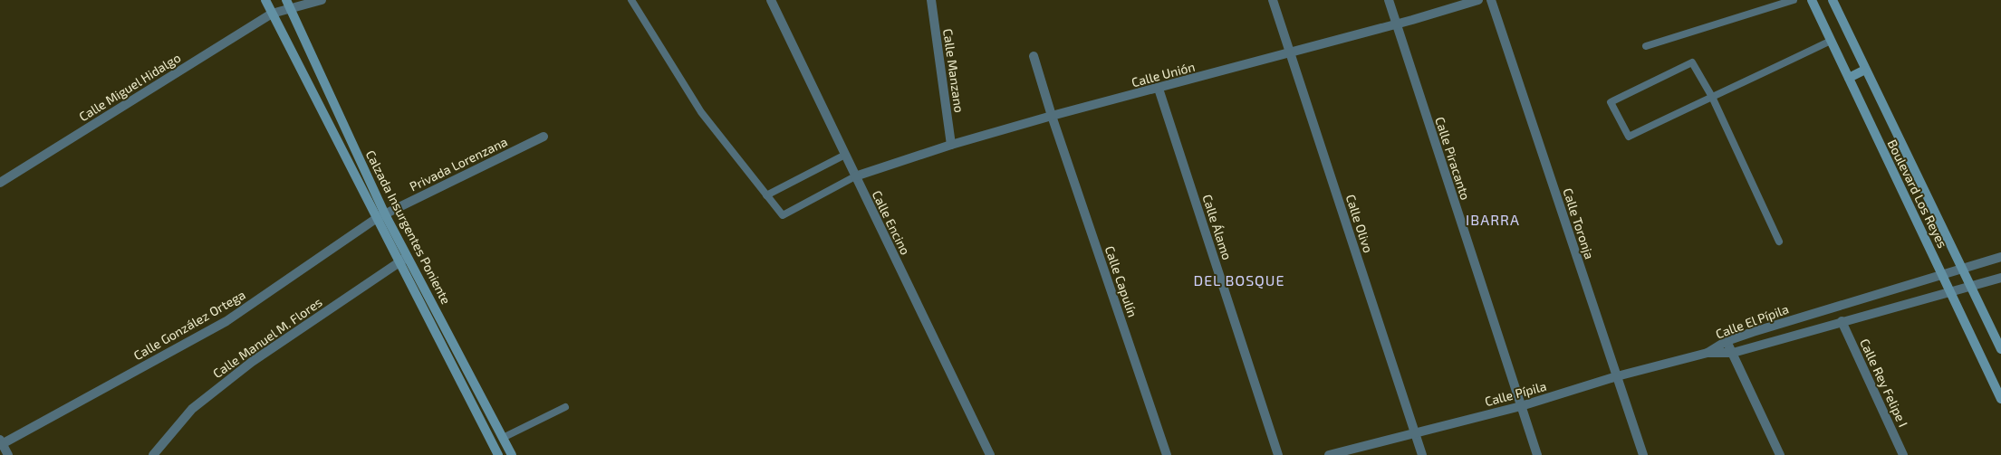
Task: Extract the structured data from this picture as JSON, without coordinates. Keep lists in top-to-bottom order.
{
  "streets": {
    "main road": ["Boulevard Los Reyes", "Calzada Insurgentes Poniente"],
    "street": [
      "Calle Manzano",
      "Calle Unión",
      "Calle Miguel Hidalgo",
      "Calle Piracanto",
      "Privada Lorenzana",
      "Calle Encino",
      "Calle Olivo",
      "Calle Toronja",
      "Calle Álamo",
      "Calle Capulín",
      "Calle El Pípila",
      "Calle González Ortega",
      "Calle Manuel M. Flores",
      "Calle Rey Felipe I",
      "Calle Pípila"
    ]
  },
  "crossings": [
    ["Calle Manzano", "Calle Unión"],
    ["Calle Unión", "Calle Piracanto"],
    ["Calle Unión", "Calle Encino"],
    ["Calle Unión", "Calle Olivo"],
    ["Calle Unión", "Calle Álamo"],
    ["Calle Unión", "Calle Capulín"],
    ["Calle Miguel Hidalgo", "Calzada Insurgentes Poniente"],
    ["Calle Piracanto", "Calle Pípila"],
    ["Privada Lorenzana", "Calzada Insurgentes Poniente"],
    ["Privada Lorenzana", "Calle González Ortega"],
    ["Boulevard Los Reyes", "Calle El Pípila"],
    ["Calle Olivo", "Calle Pípila"],
    ["Calle Toronja", "Calle Pípila"],
    ["Calzada Insurgentes Poniente", "Calle González Ortega"],
    ["Calzada Insurgentes Poniente", "Calle Manuel M. Flores"],
    ["Calle El Pípila", "Calle Rey Felipe I"],
    ["Calle El Pípila", "Calle Pípila"]
  ],
  "districts": ["IBARRA", "DEL BOSQUE"]
}
